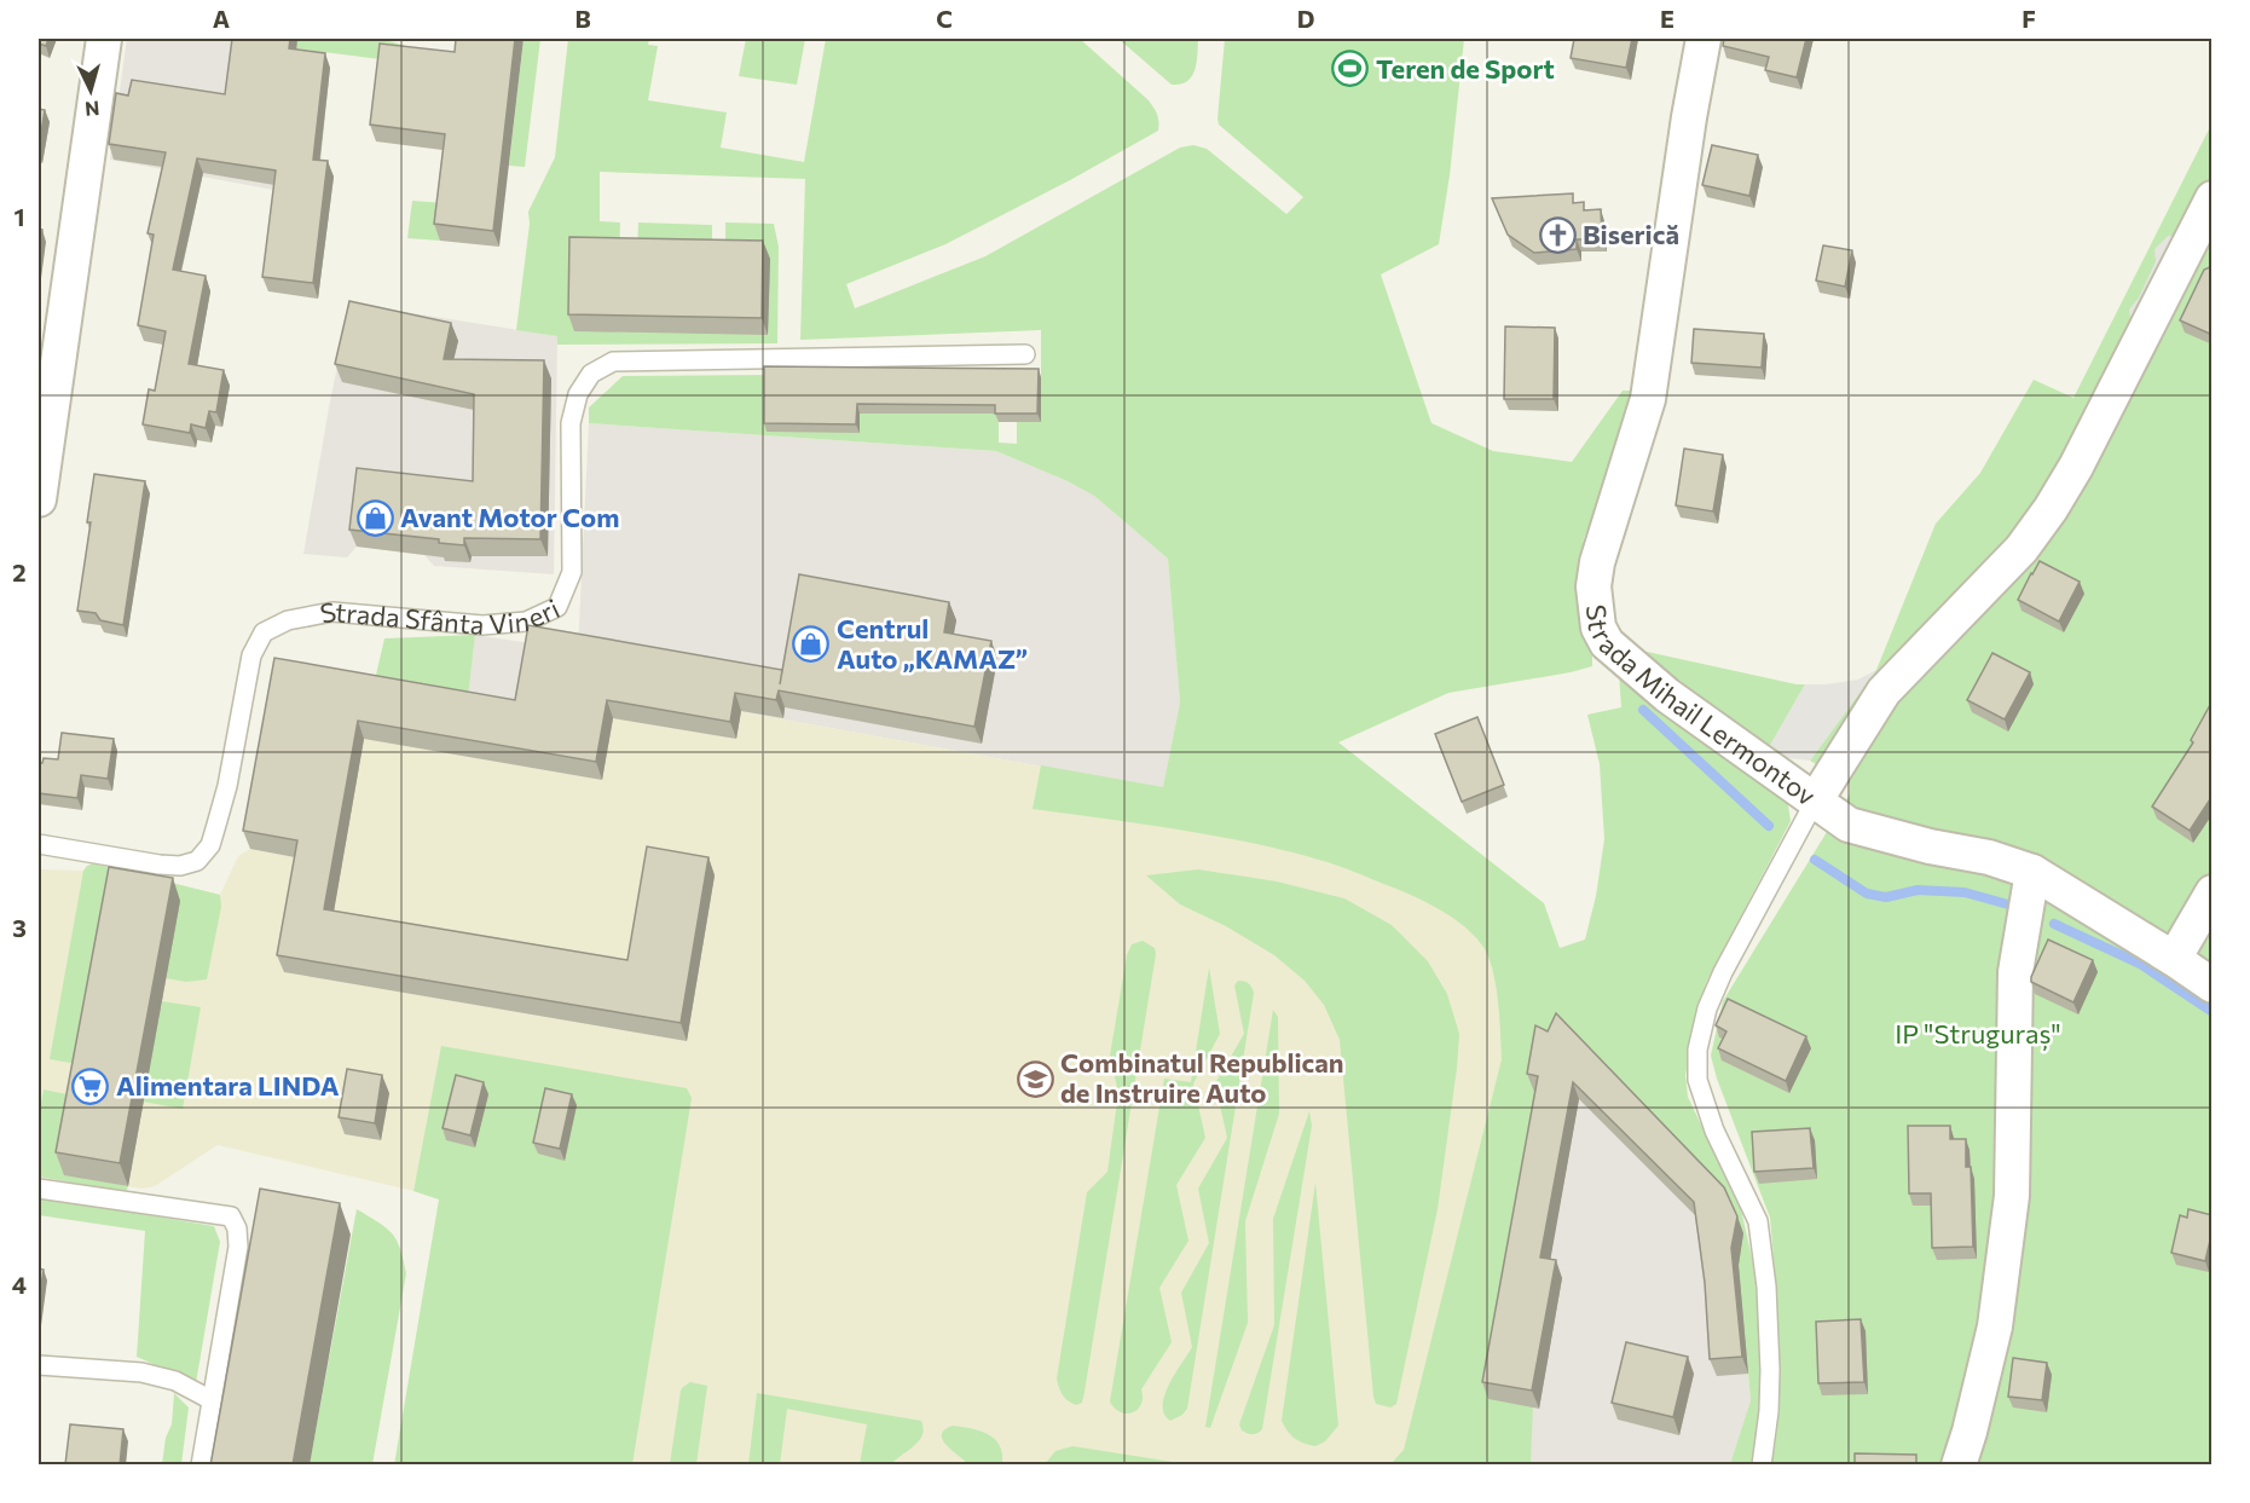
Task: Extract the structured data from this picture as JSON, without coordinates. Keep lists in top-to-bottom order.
{
  "streets": {
    "street": ["Strada Mihail Lermontov"],
    "lane": ["Strada Sfânta Vineri"]
  },
  "parks": ["IP \"Struguraș\""],
  "places": {
    "sports": ["Teren de Sport"],
    "church": ["Biserică"],
    "shop": ["Avant Motor Com", "Centrul Auto „KAMAZ”"],
    "school or university": ["Combinatul Republican de Instruire Auto"],
    "supermarket": ["Alimentara LINDA"]
  },
  "north": "bottom",
  "grid": {
    "columns": [
      "A",
      "B",
      "C",
      "D",
      "E",
      "F"
    ],
    "rows": [
      "1",
      "2",
      "3",
      "4"
    ]
  }
}
